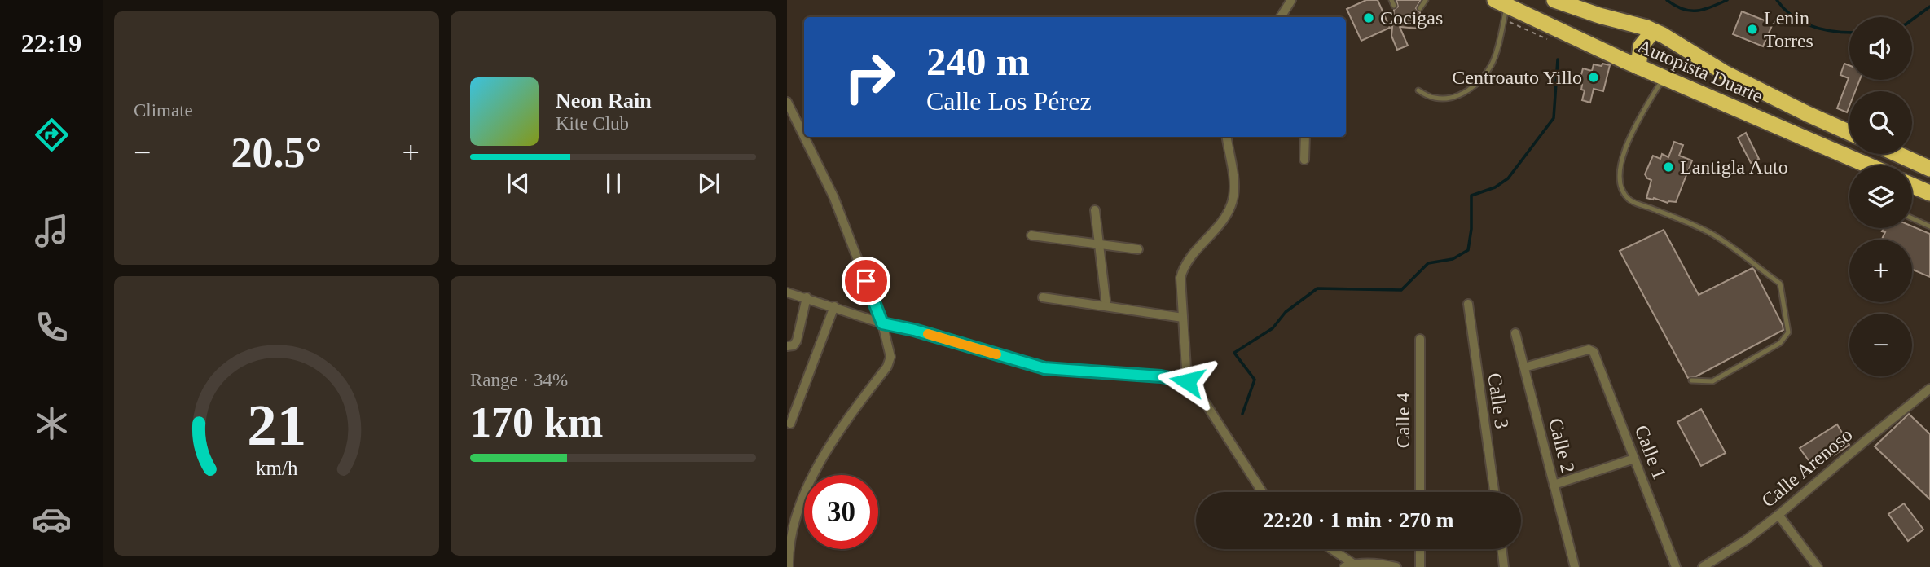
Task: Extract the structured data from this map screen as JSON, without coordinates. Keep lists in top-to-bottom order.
{
  "streets": {
    "highway": ["Autopista Duarte"],
    "street": [
      "Calle 3",
      "Calle 4",
      "Calle 2",
      "Calle 1",
      "Calle Arenoso"
    ]
  },
  "crossings": [
    ["Calle 2", "Calle 1"]
  ],
  "places": [
    "Cocigas",
    "Lenin Torres",
    "Centroauto Yillo",
    "Lantigla Auto"
  ],
  "page": {
    "tabs": "22:19",
    "tile": [
      "Climate",
      ["Range · 34%", "170 km"]
    ],
    "map_buttons": ["+", "−"],
    "turn": ["240 m", "Calle Los Pérez"],
    "song": ["Neon Rain", "Kite Club"],
    "heat": ["−", "20.5°", "+"],
    "limit": "30",
    "trip": "22:20 · 1 min · 270 m",
    "gauge": ["21", "km/h"]
  }
}
